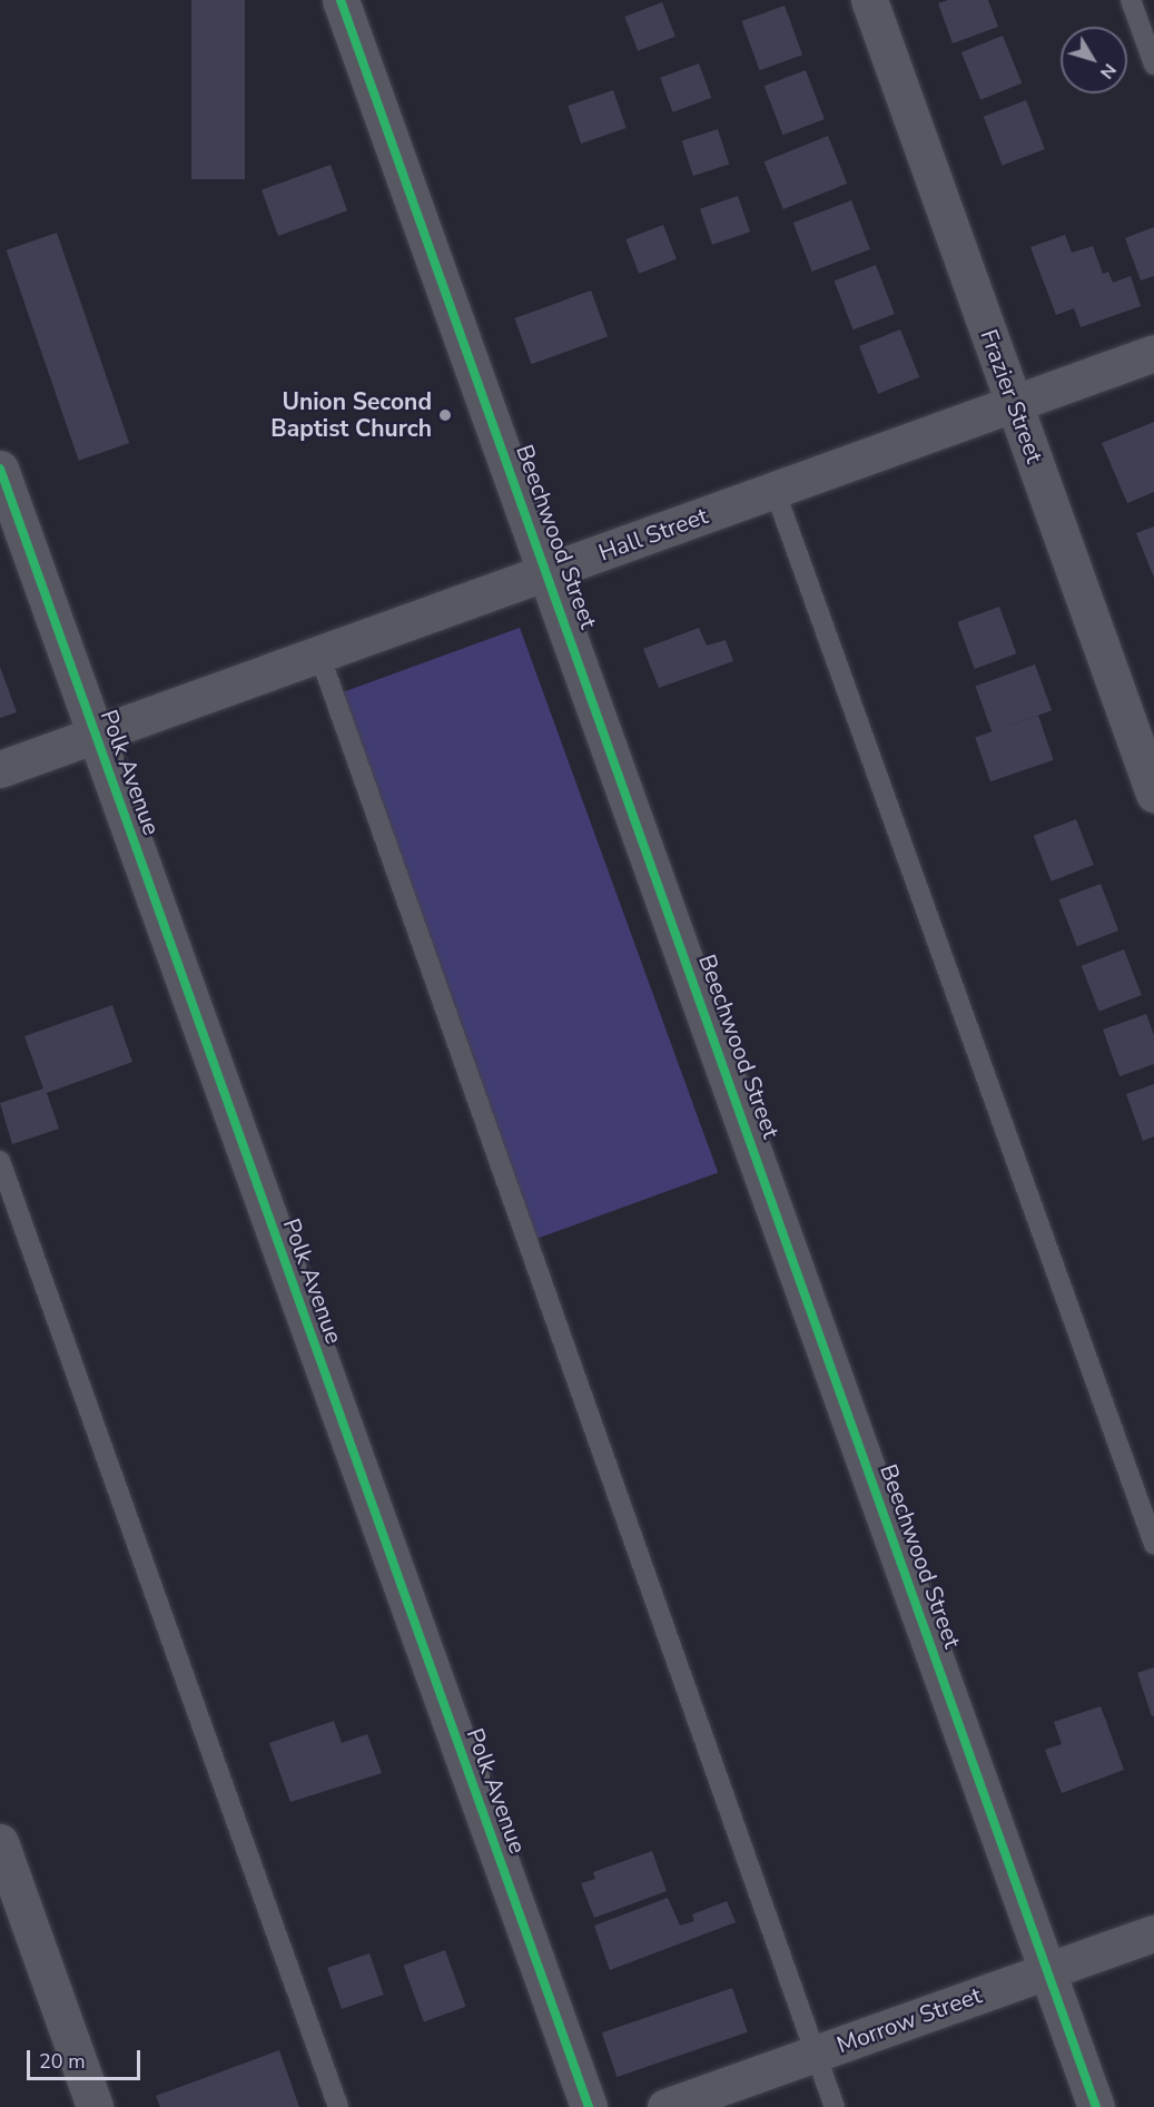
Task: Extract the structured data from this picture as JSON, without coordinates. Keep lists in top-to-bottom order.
{
  "streets": {
    "street": [
      "Frazier Street",
      "Hall Street",
      "Beechwood Street",
      "Polk Avenue",
      "Morrow Street"
    ]
  },
  "crossings": [
    ["Frazier Street", "Hall Street"],
    ["Hall Street", "Beechwood Street"],
    ["Hall Street", "Polk Avenue"],
    ["Beechwood Street", "Morrow Street"]
  ],
  "places": ["Union Second Baptist Church"],
  "scale_bar": "20 m",
  "north": "bottom right"
}
